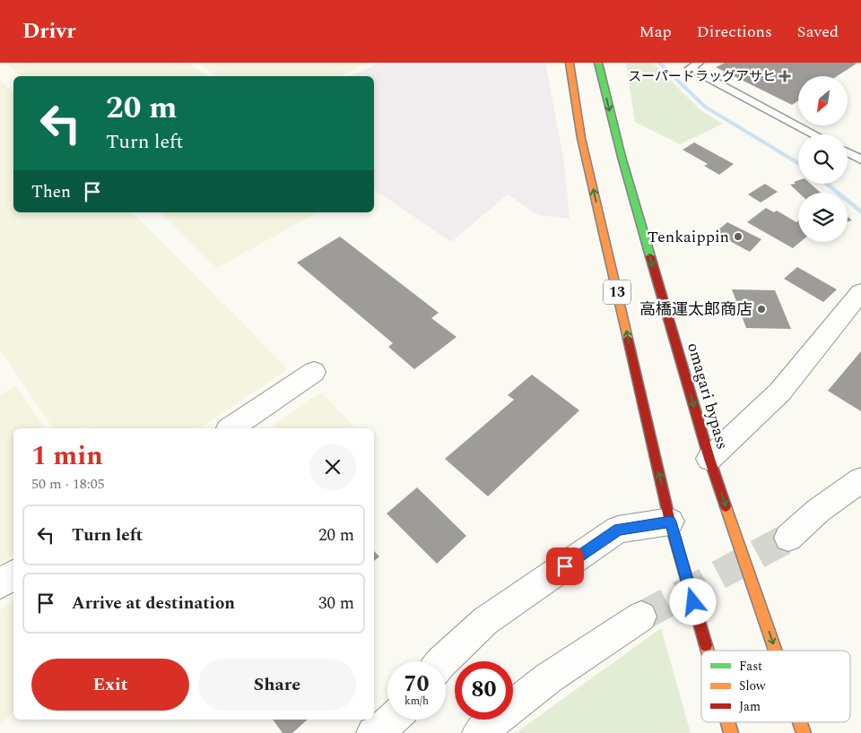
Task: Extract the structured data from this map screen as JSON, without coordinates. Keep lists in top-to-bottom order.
{
  "streets": {
    "highway": ["13", "omagari bypass"]
  },
  "places": {
    "health": ["スーパードラッグアサヒ"],
    "other": ["Tenkaippin", "高橋運太郎商店"]
  },
  "legend": ["Fast", "Slow", "Jam"],
  "north": "bottom left",
  "page": {
    "header": "Drivr",
    "nav": ["Map", "Directions", "Saved"],
    "turn": ["20 m", "Turn left"],
    "then": "Then",
    "heading": ["1 min", "50 m · 18:05"],
    "list": [
      {
        "name": "Turn left",
        "value": "20 m"
      },
      {
        "name": "Arrive at destination",
        "value": "30 m"
      }
    ],
    "buttons": ["Exit", "Share"],
    "speed": "70 km/h",
    "limit": "80"
  }
}
